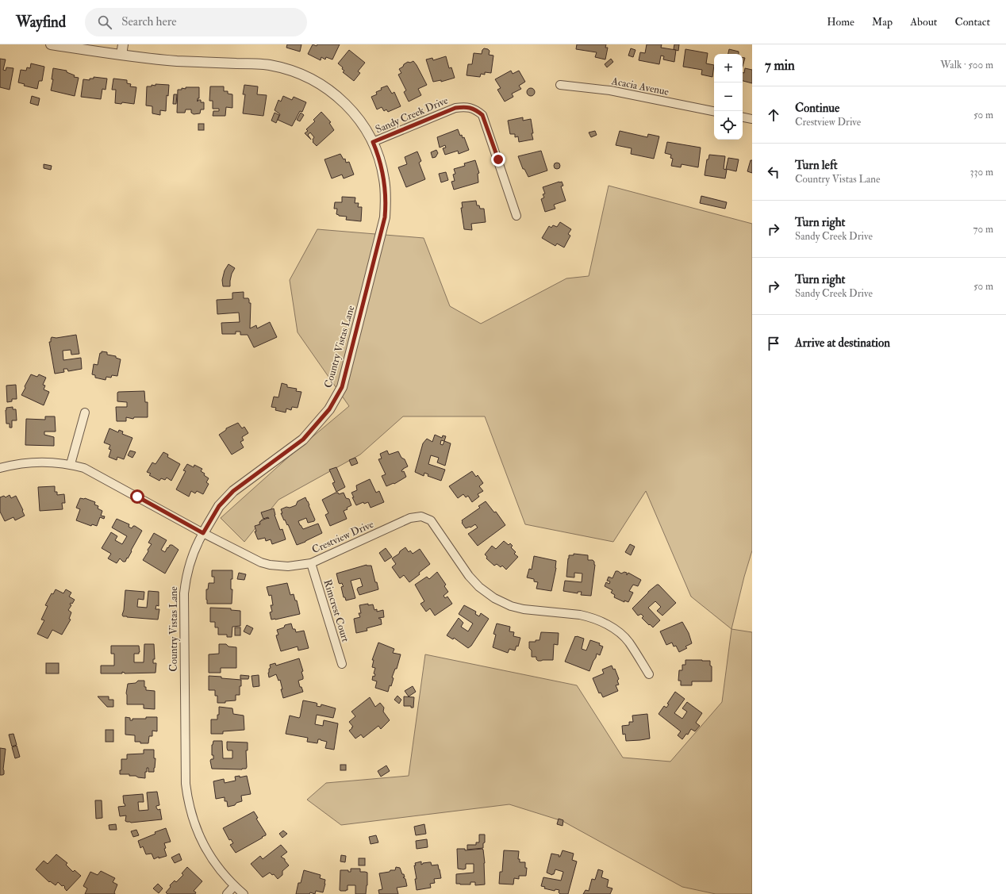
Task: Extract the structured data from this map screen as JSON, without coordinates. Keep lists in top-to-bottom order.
{
  "streets": {
    "street": [
      "Acacia Avenue",
      "Sandy Creek Drive",
      "Country Vistas Lane",
      "Crestview Drive",
      "Rimcrest Court"
    ]
  },
  "crossings": [
    ["Sandy Creek Drive", "Country Vistas Lane"],
    ["Country Vistas Lane", "Crestview Drive"],
    ["Crestview Drive", "Rimcrest Court"]
  ],
  "page": {
    "header": "Wayfind",
    "search": "Search here",
    "nav": [
      "Home",
      "Map",
      "About",
      "Contact"
    ],
    "heading": ["7 min", "Walk · 500 m"],
    "map_buttons": ["+", "−"],
    "list": [
      ["Continue", "Crestview Drive", "50 m"],
      ["Turn left", "Country Vistas Lane", "330 m"],
      ["Turn right", "Sandy Creek Drive", "70 m"],
      ["Turn right", "Sandy Creek Drive", "50 m"],
      "Arrive at destination"
    ]
  }
}
